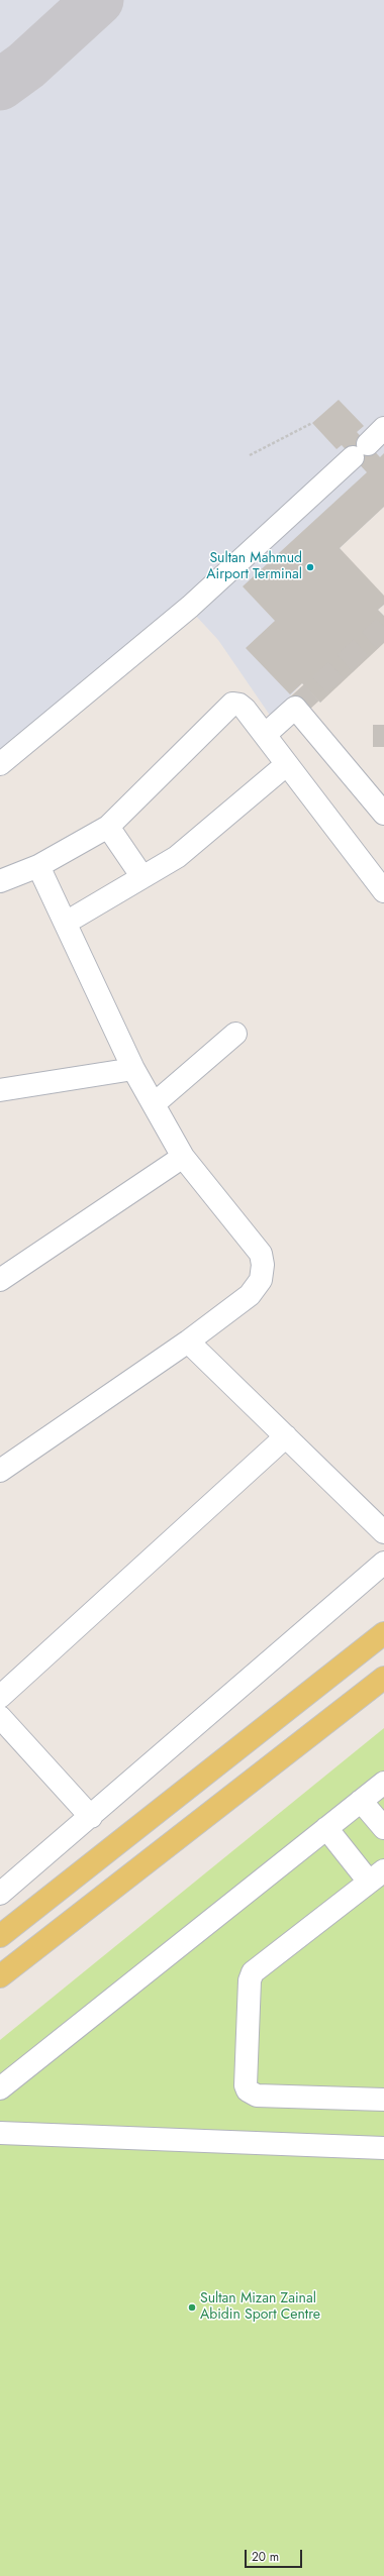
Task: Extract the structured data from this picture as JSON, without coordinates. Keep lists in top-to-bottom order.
{
  "places": ["Sultan Mahmud Airport Terminal", "Sultan Mizan Zainal Abidin Sport Centre"],
  "scale_bar": "20 m"
}
